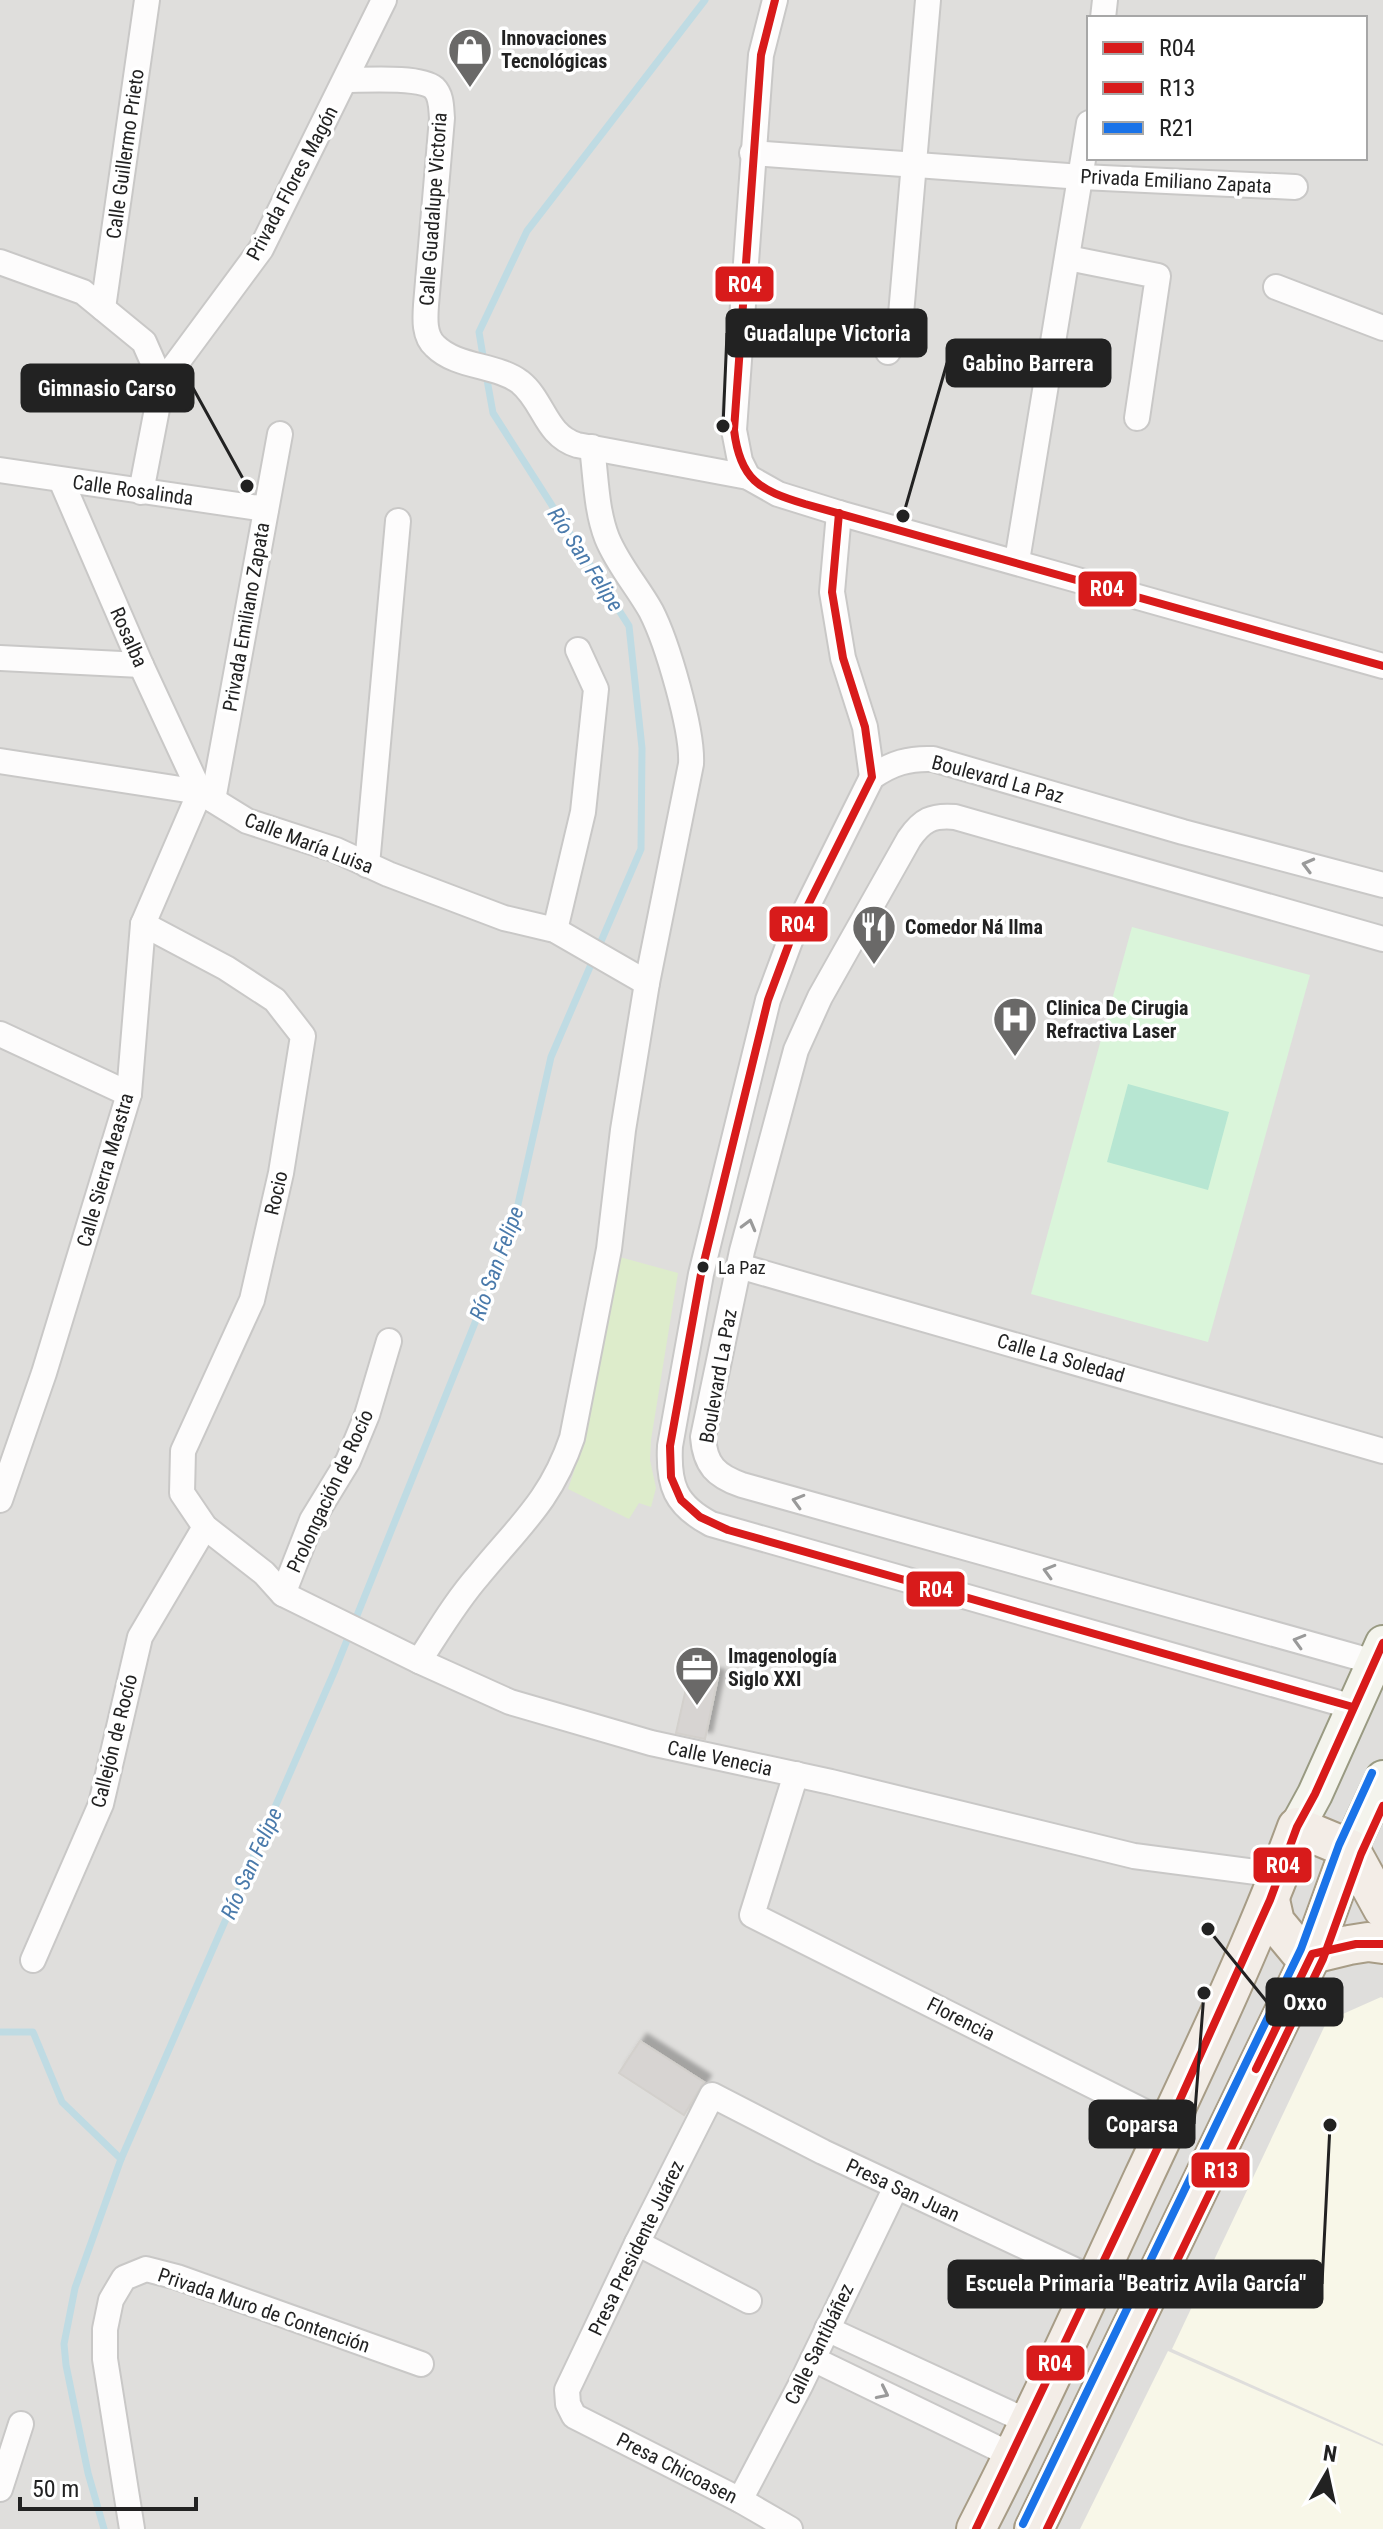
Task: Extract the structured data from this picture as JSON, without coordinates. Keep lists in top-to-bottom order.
{
  "streets": {
    "street": [
      "Calle Guillermo Prieto",
      "Privada Emiliano Zapata",
      "Privada Flores Magón",
      "Calle Guadalupe Victoria",
      "Calle Rosalinda",
      "Rosalba",
      "Boulevard La Paz",
      "Calle María Luisa",
      "Calle Sierra Meastra",
      "Rocio",
      "Calle La Soledad",
      "Prolongación de Rocío",
      "Callejón de Rocío",
      "Calle Venecia",
      "Florencia",
      "Presa San Juan",
      "Presa Presidente Juárez",
      "Privada Muro de Contención",
      "Calle Santibáñez",
      "Presa Chicoasen"
    ]
  },
  "crossings": [
    ["Privada Emiliano Zapata", "Calle Rosalinda"],
    ["Privada Emiliano Zapata", "Rosalba"],
    ["Privada Emiliano Zapata", "Calle María Luisa"],
    ["Privada Emiliano Zapata", "Calle Sierra Meastra"],
    ["Privada Flores Magón", "Calle Guadalupe Victoria"],
    ["Privada Flores Magón", "Calle Rosalinda"],
    ["Calle Rosalinda", "Rosalba"],
    ["Rosalba", "Calle María Luisa"],
    ["Rosalba", "Calle Sierra Meastra"],
    ["Boulevard La Paz", "Calle La Soledad"],
    ["Calle María Luisa", "Calle Sierra Meastra"],
    ["Calle Sierra Meastra", "Rocio"],
    ["Rocio", "Callejón de Rocío"],
    ["Rocio", "Calle Venecia"],
    ["Prolongación de Rocío", "Calle Venecia"],
    ["Callejón de Rocío", "Calle Venecia"],
    ["Calle Venecia", "Florencia"],
    ["Presa San Juan", "Presa Presidente Juárez"],
    ["Presa San Juan", "Calle Santibáñez"],
    ["Presa Presidente Juárez", "Presa Chicoasen"],
    ["Calle Santibáñez", "Presa Chicoasen"]
  ],
  "water": ["Río San Felipe"],
  "places": {
    "shop": ["Innovaciones Tecnológicas"],
    "other": [
      "Guadalupe Victoria",
      "Gimnasio Carso",
      "Gabino Barrera",
      "La Paz",
      "Oxxo",
      "Coparsa",
      "Escuela Primaria \"Beatriz Avila García\""
    ],
    "restaurant": ["Comedor Ná Ilma"],
    "hospital": ["Clinica De Cirugia Refractiva Laser"],
    "office": ["Imagenología Siglo XXI"]
  },
  "lines": ["transit line R04", "transit line R21", "transit line R13"],
  "legend": ["R04", "R13", "R21"],
  "scale_bar": "50 m",
  "north": "top"
}
